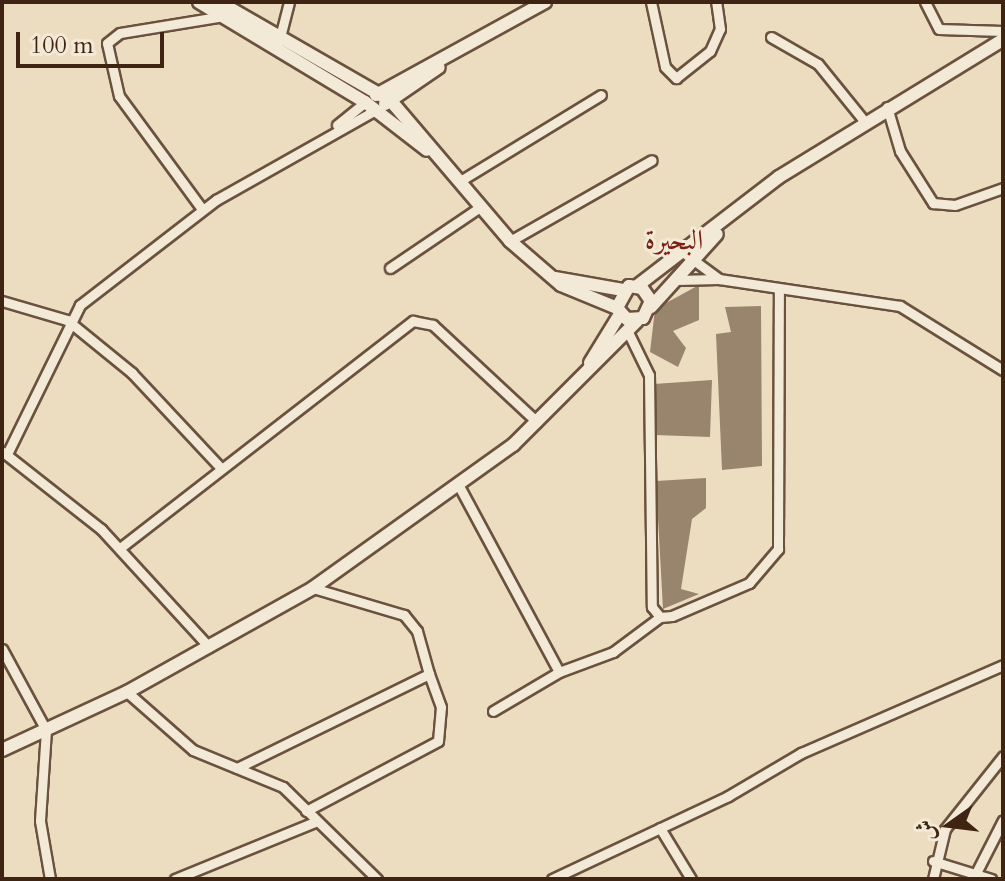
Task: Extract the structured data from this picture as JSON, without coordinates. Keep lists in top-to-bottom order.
{
  "districts": ["البحيرة"],
  "scale_bar": "100 m",
  "north": "left"
}
